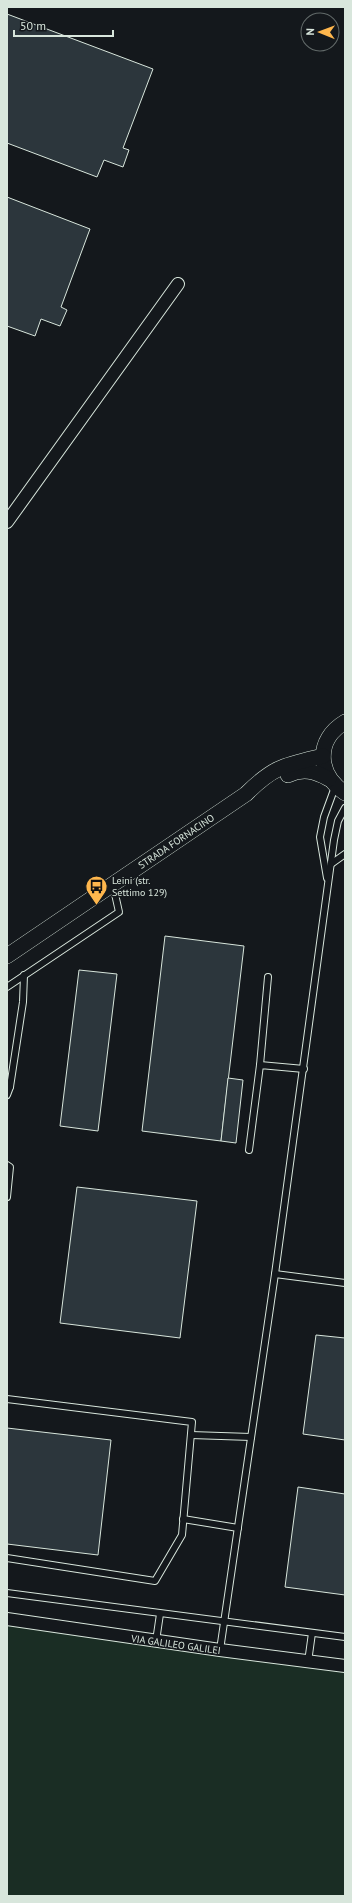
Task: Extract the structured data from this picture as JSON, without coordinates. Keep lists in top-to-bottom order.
{
  "streets": {
    "street": ["STRADA FORNACINO", "VIA GALILEO GALILEI"]
  },
  "places": {
    "bus stop": ["Leini (str. Settimo 129)"]
  },
  "scale_bar": "50 m",
  "north": "left"
}
